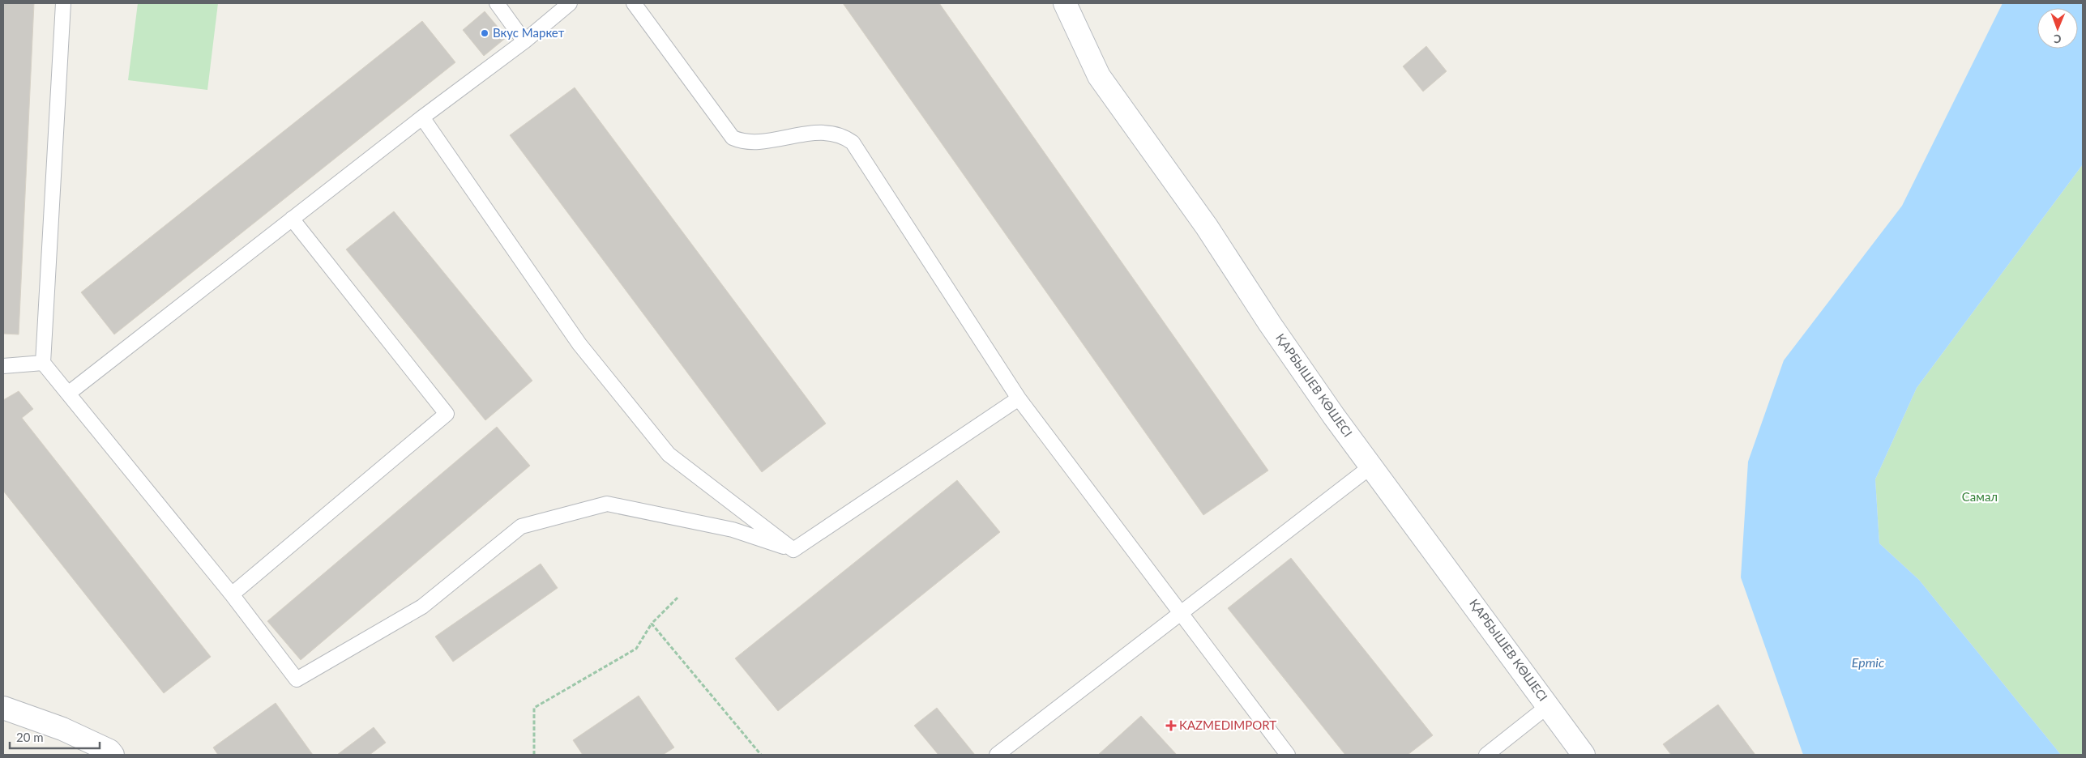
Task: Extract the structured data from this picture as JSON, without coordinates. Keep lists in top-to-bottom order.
{
  "streets": {
    "main road": ["ҚАРБЫШЕВ КӨШЕСІ"]
  },
  "water": ["Ертіс"],
  "parks": ["Самал"],
  "places": {
    "other": ["Вкус Маркет"],
    "health": ["KAZMEDIMPORT"]
  },
  "scale_bar": "20 m",
  "north": "bottom"
}
